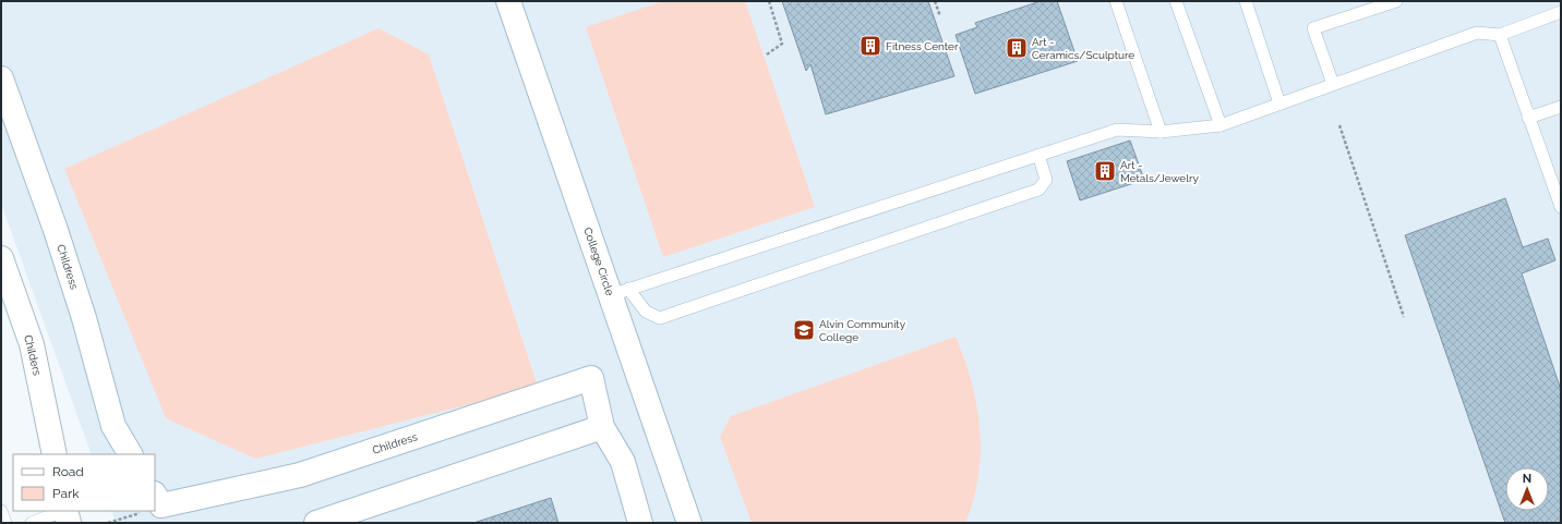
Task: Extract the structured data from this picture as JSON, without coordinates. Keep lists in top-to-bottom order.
{
  "streets": {
    "street": ["College Circle", "Childress", "Childers"]
  },
  "places": {
    "building": ["Fitness Center", "Art - Ceramics/Sculpture", "Art - Metals/Jewelry"],
    "school or university": ["Alvin Community College"]
  },
  "legend": ["Road", "Park"],
  "north": "top"
}
